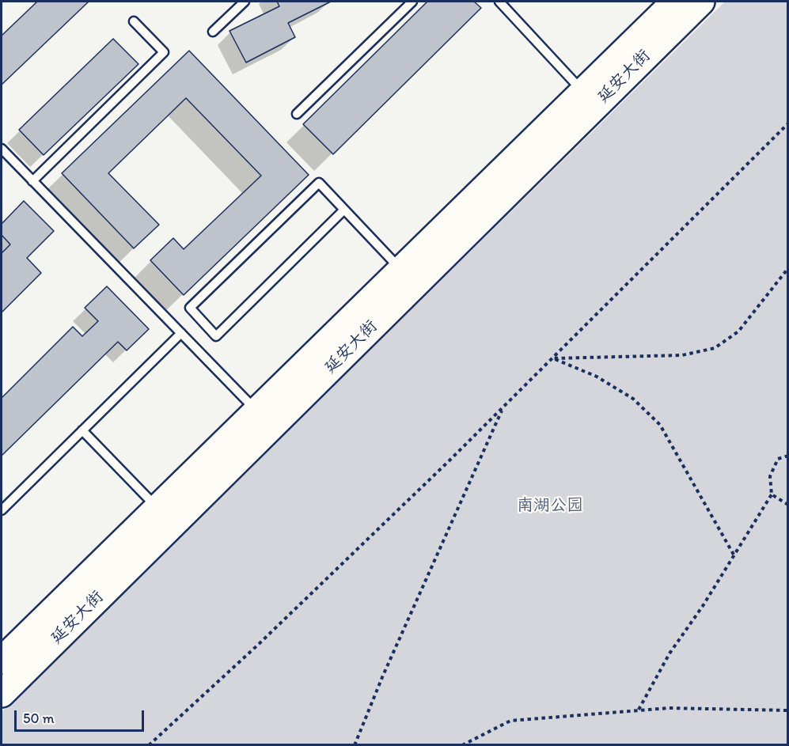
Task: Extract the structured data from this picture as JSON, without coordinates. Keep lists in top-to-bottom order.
{
  "streets": {
    "main road": ["延安大街"]
  },
  "parks": ["南湖公园"],
  "scale_bar": "50 m"
}
